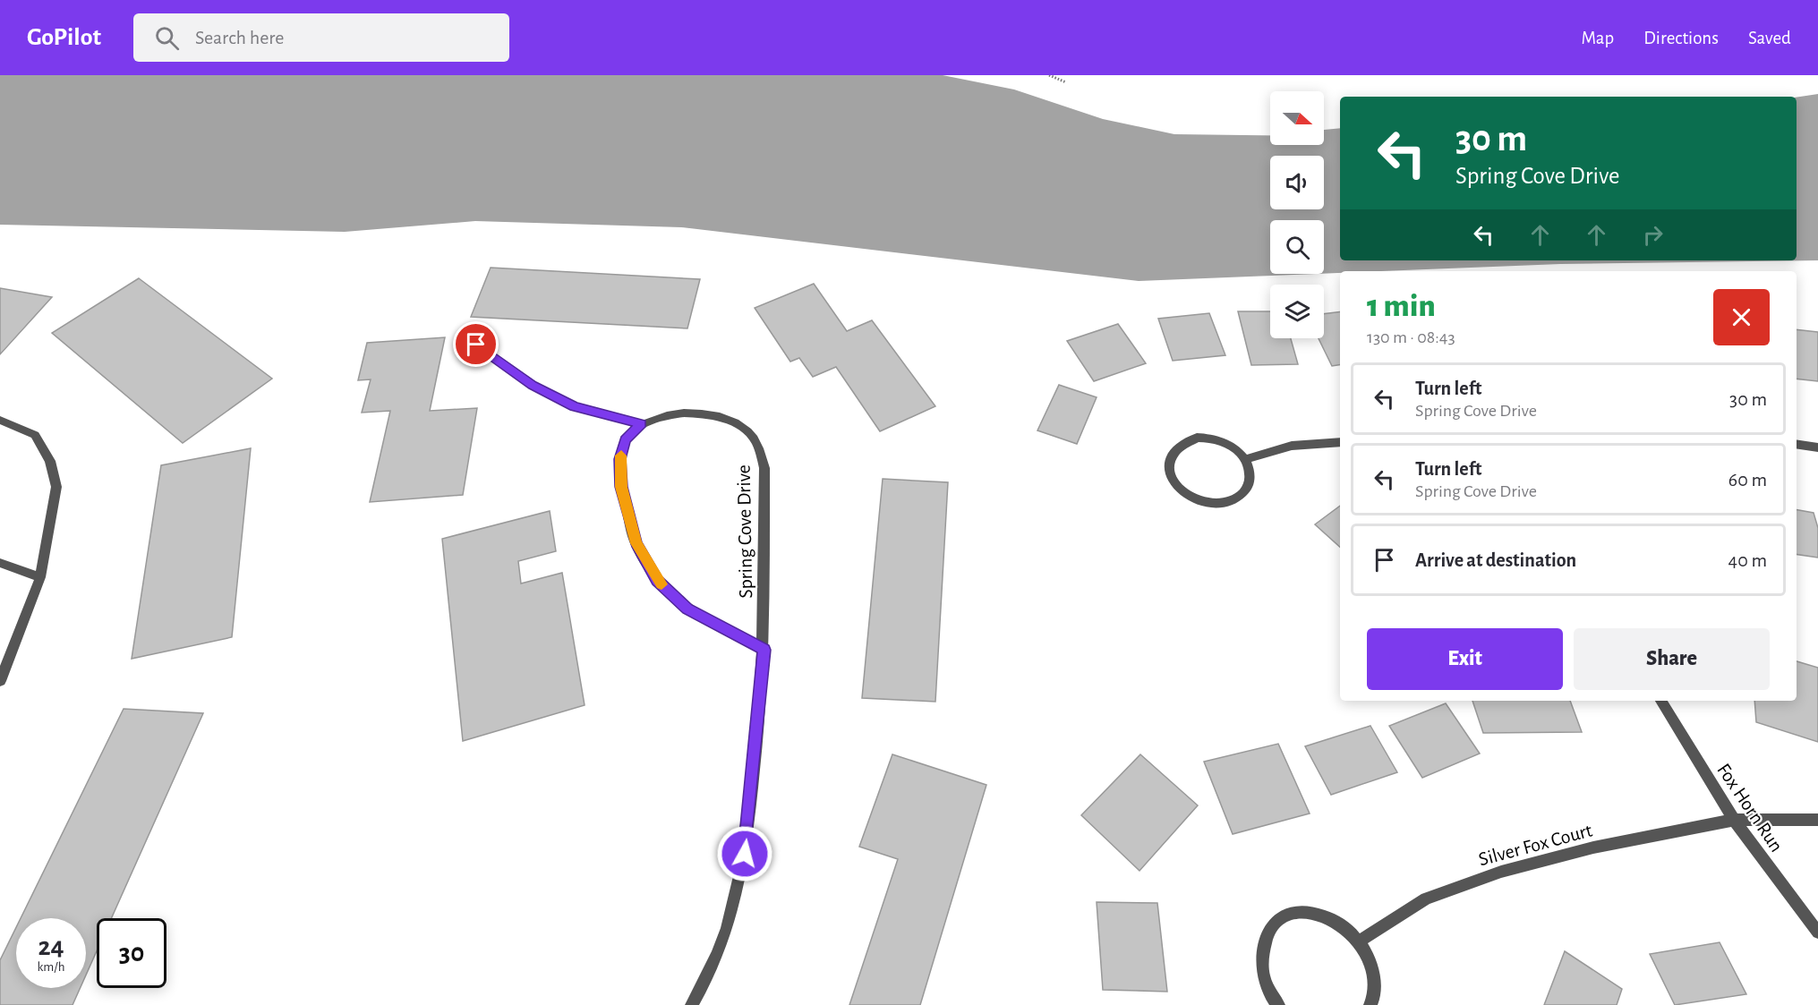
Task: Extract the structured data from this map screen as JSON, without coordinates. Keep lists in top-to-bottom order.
{
  "streets": {
    "street": ["Spring Cove Drive", "Fox Horn Run", "Silver Fox Court"]
  },
  "crossings": [
    ["Fox Horn Run", "Silver Fox Court"]
  ],
  "north": "right",
  "page": {
    "header": "GoPilot",
    "search": "Search here",
    "nav": ["Map", "Directions", "Saved"],
    "turn": ["30 m", "Spring Cove Drive"],
    "heading": ["1 min", "130 m · 08:43"],
    "list": [
      {
        "name": "Turn left",
        "note": "Spring Cove Drive",
        "value": "30 m"
      },
      {
        "name": "Turn left",
        "note": "Spring Cove Drive",
        "value": "60 m"
      },
      {
        "name": "Arrive at destination",
        "value": "40 m"
      }
    ],
    "buttons": ["Exit", "Share"],
    "speed": "24 km/h",
    "limit": "30"
  }
}
